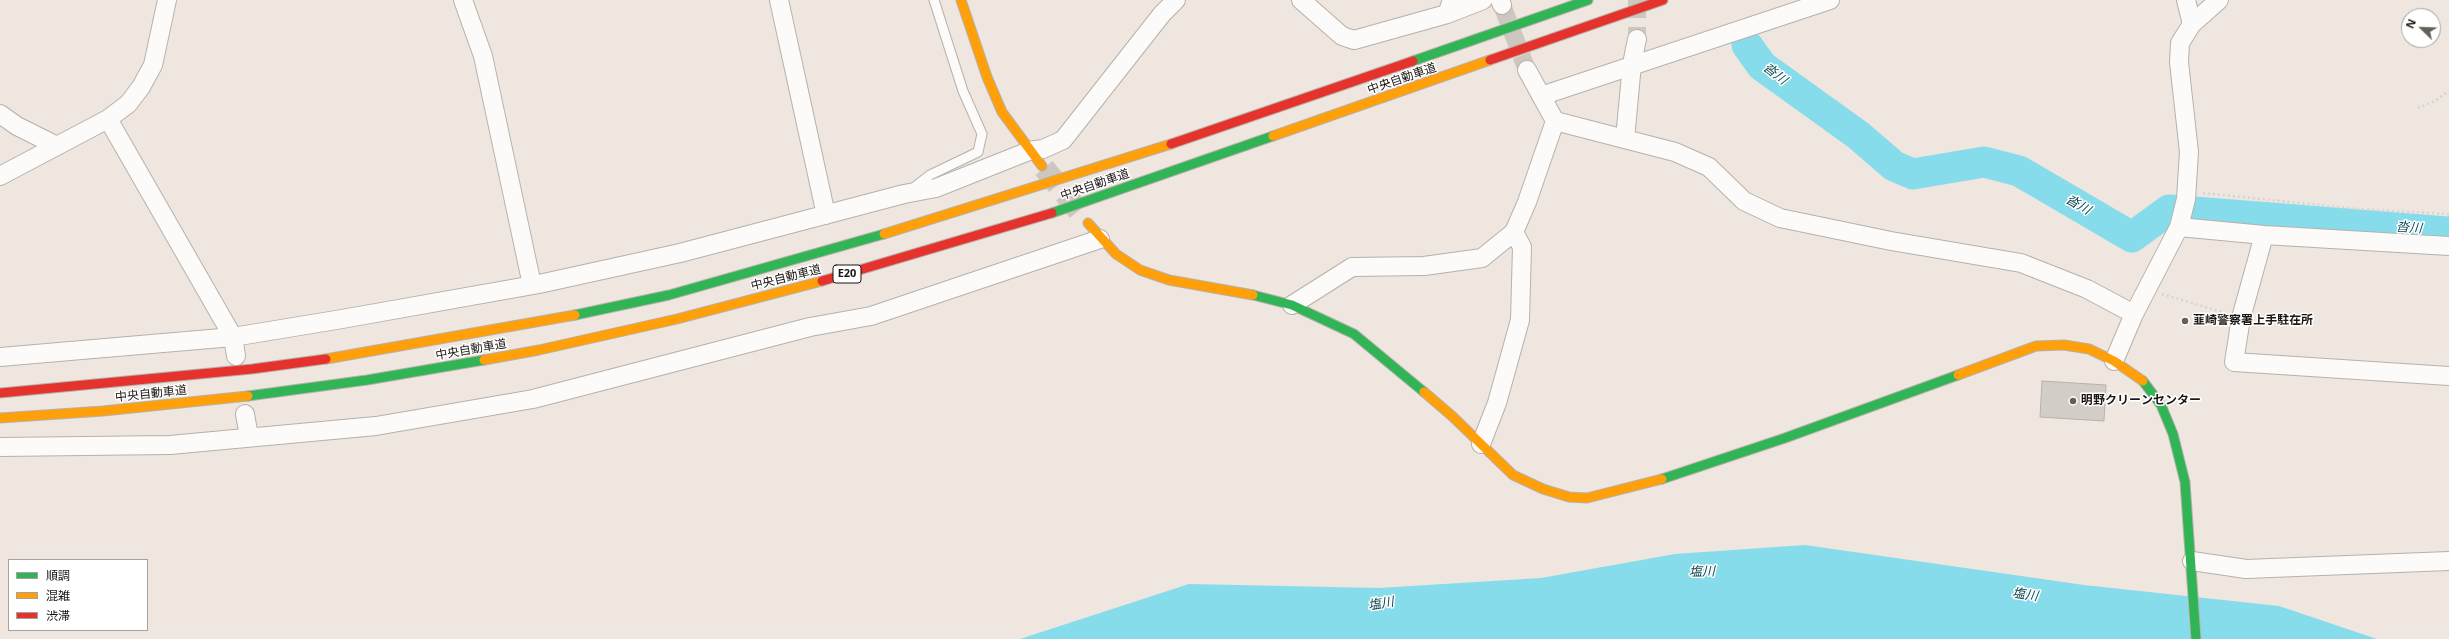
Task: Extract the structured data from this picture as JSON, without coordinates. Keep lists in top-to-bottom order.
{
  "streets": {
    "main road": ["中央自動車道", "E20"]
  },
  "water": ["沓川", "塩川"],
  "places": ["韮崎警察署上手駐在所", "明野クリーンセンター"],
  "legend": ["順調", "混雑", "渋滞"],
  "north": "top left"
}
